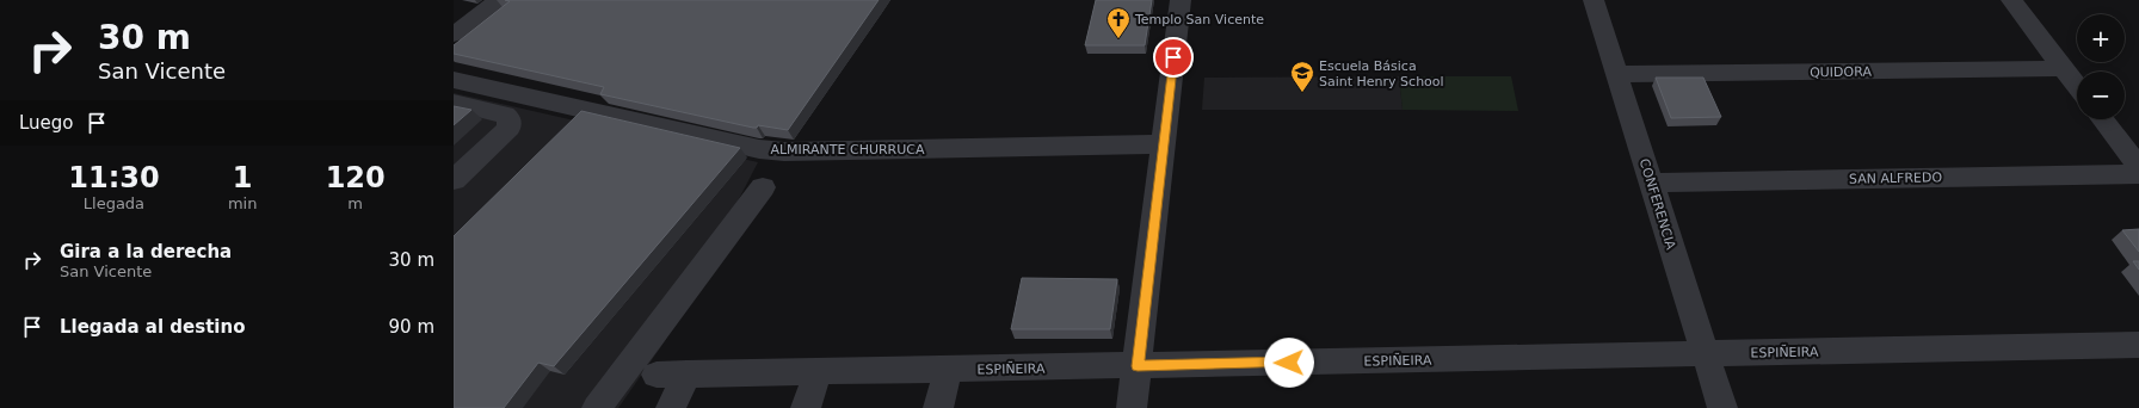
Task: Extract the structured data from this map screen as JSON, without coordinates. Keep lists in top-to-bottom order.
{
  "streets": {
    "street": [
      "QUIDORA",
      "ALMIRANTE CHURRUCA",
      "SAN ALFREDO",
      "CONFERENCIA",
      "ESPIÑEIRA"
    ]
  },
  "crossings": [
    ["QUIDORA", "CONFERENCIA"],
    ["SAN ALFREDO", "CONFERENCIA"],
    ["CONFERENCIA", "ESPIÑEIRA"]
  ],
  "places": {
    "church": ["Templo San Vicente"],
    "school or university": ["Escuela Básica Saint Henry School"]
  },
  "page": {
    "turn": ["30 m", "San Vicente"],
    "map_buttons": ["+", "−"],
    "then": "Luego",
    "eta": [
      "11:30",
      "Llegada",
      "1",
      "min",
      "120",
      "m"
    ],
    "list": [
      {
        "name": "Gira a la derecha",
        "note": "San Vicente",
        "value": "30 m"
      },
      {
        "name": "Llegada al destino",
        "value": "90 m"
      }
    ]
  }
}
